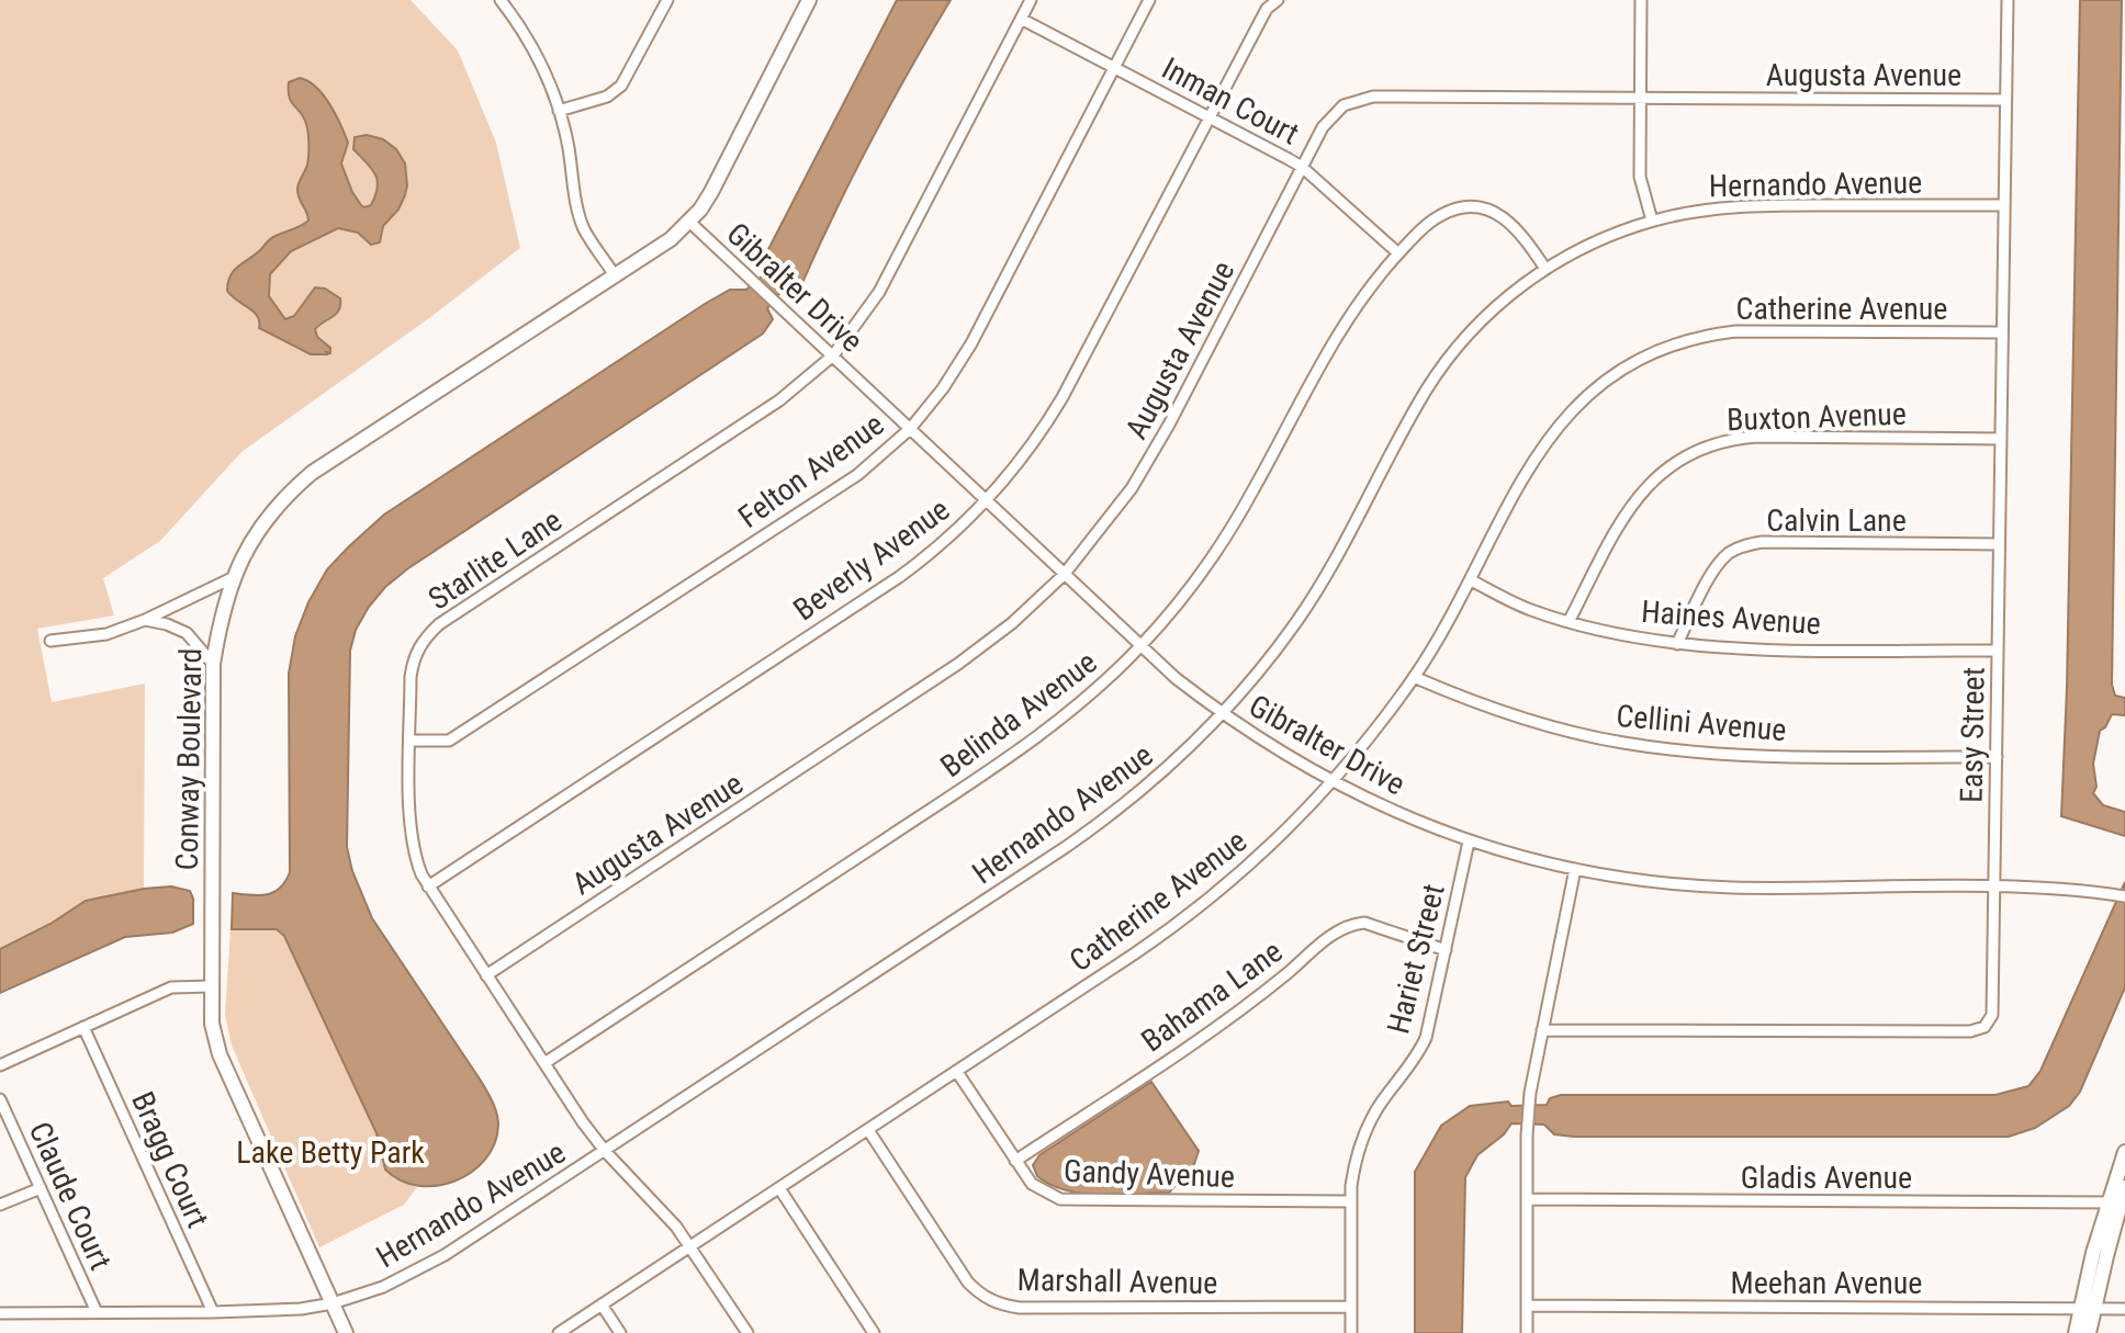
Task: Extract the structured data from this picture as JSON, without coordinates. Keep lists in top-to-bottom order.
{
  "streets": {
    "street": [
      "Augusta Avenue",
      "Inman Court",
      "Hernando Avenue",
      "Gibralter Drive",
      "Catherine Avenue",
      "Buxton Avenue",
      "Felton Avenue",
      "Calvin Lane",
      "Starlite Lane",
      "Beverly Avenue",
      "Haines Avenue",
      "Belinda Avenue",
      "Cellini Avenue",
      "Easy Street",
      "Conway Boulevard",
      "Hariet Street",
      "Bahama Lane",
      "Bragg Court",
      "Gandy Avenue",
      "Gladis Avenue",
      "Claude Court",
      "Marshall Avenue",
      "Meehan Avenue"
    ]
  },
  "crossings": [
    ["Augusta Avenue", "Inman Court"],
    ["Augusta Avenue", "Gibralter Drive"],
    ["Augusta Avenue", "Starlite Lane"],
    ["Augusta Avenue", "Easy Street"],
    ["Inman Court", "Felton Avenue"],
    ["Inman Court", "Starlite Lane"],
    ["Inman Court", "Beverly Avenue"],
    ["Inman Court", "Belinda Avenue"],
    ["Hernando Avenue", "Gibralter Drive"],
    ["Hernando Avenue", "Starlite Lane"],
    ["Hernando Avenue", "Belinda Avenue"],
    ["Hernando Avenue", "Easy Street"],
    ["Hernando Avenue", "Conway Boulevard"],
    ["Hernando Avenue", "Bragg Court"],
    ["Hernando Avenue", "Claude Court"],
    ["Gibralter Drive", "Catherine Avenue"],
    ["Gibralter Drive", "Felton Avenue"],
    ["Gibralter Drive", "Starlite Lane"],
    ["Gibralter Drive", "Beverly Avenue"],
    ["Gibralter Drive", "Belinda Avenue"],
    ["Gibralter Drive", "Easy Street"],
    ["Gibralter Drive", "Conway Boulevard"],
    ["Gibralter Drive", "Hariet Street"],
    ["Catherine Avenue", "Starlite Lane"],
    ["Catherine Avenue", "Haines Avenue"],
    ["Catherine Avenue", "Cellini Avenue"],
    ["Catherine Avenue", "Easy Street"],
    ["Catherine Avenue", "Gandy Avenue"],
    ["Catherine Avenue", "Marshall Avenue"],
    ["Buxton Avenue", "Haines Avenue"],
    ["Buxton Avenue", "Easy Street"],
    ["Felton Avenue", "Starlite Lane"],
    ["Calvin Lane", "Haines Avenue"],
    ["Calvin Lane", "Easy Street"],
    ["Starlite Lane", "Beverly Avenue"],
    ["Starlite Lane", "Belinda Avenue"],
    ["Haines Avenue", "Easy Street"],
    ["Cellini Avenue", "Easy Street"],
    ["Hariet Street", "Bahama Lane"],
    ["Hariet Street", "Gandy Avenue"],
    ["Hariet Street", "Marshall Avenue"],
    ["Bahama Lane", "Gandy Avenue"]
  ],
  "parks": ["Lake Betty Park"]
}
